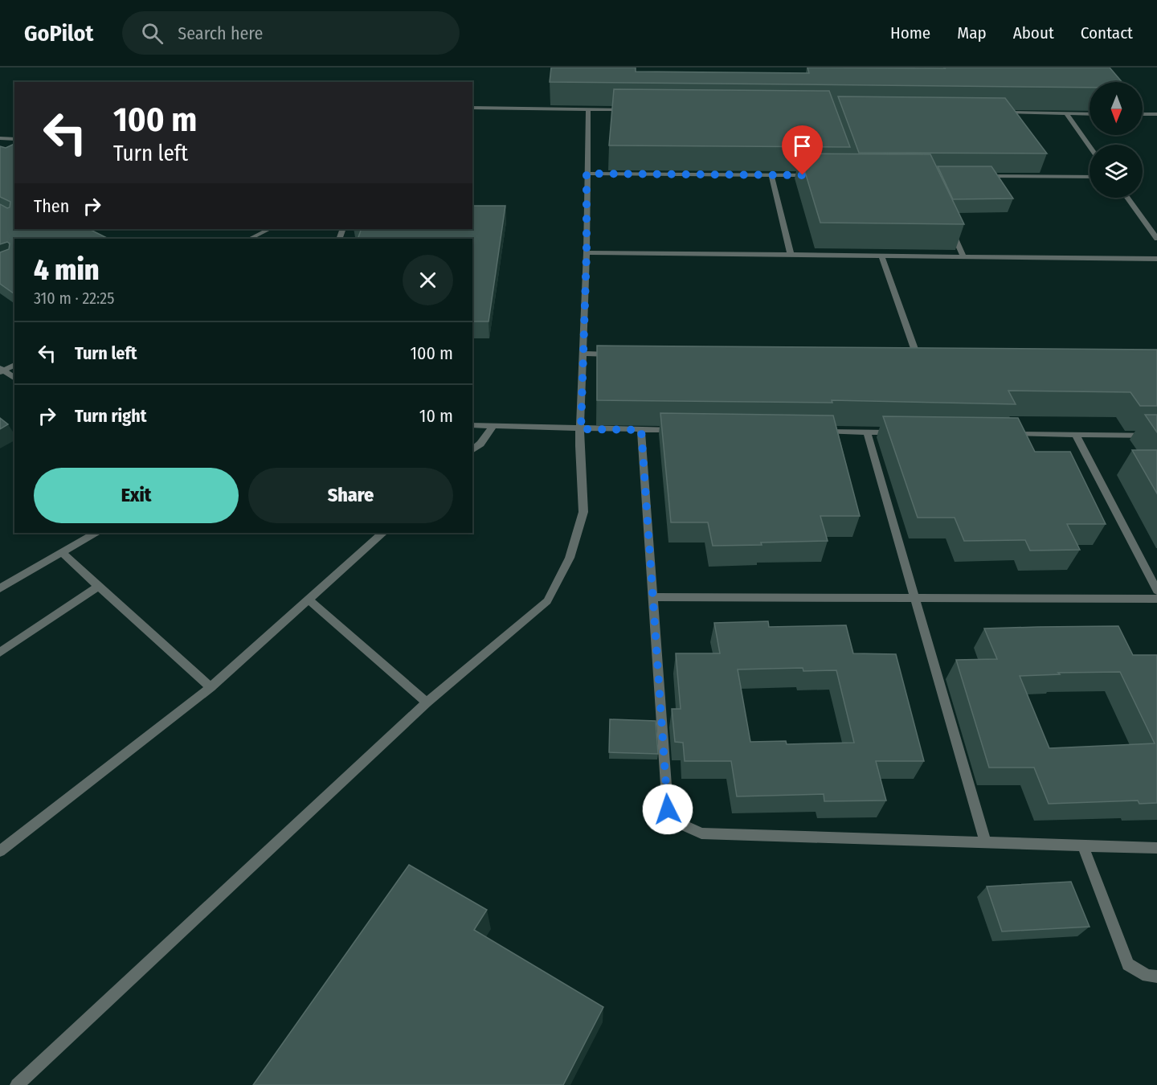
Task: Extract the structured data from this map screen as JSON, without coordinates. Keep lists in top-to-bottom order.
{
  "north": "bottom",
  "page": {
    "header": "GoPilot",
    "search": "Search here",
    "nav": [
      "Home",
      "Map",
      "About",
      "Contact"
    ],
    "turn": ["100 m", "Turn left"],
    "then": "Then",
    "heading": ["4 min", "310 m · 22:25"],
    "list": [
      {
        "name": "Turn left",
        "value": "100 m"
      },
      {
        "name": "Turn right",
        "value": "10 m"
      }
    ],
    "buttons": ["Exit", "Share"]
  }
}
